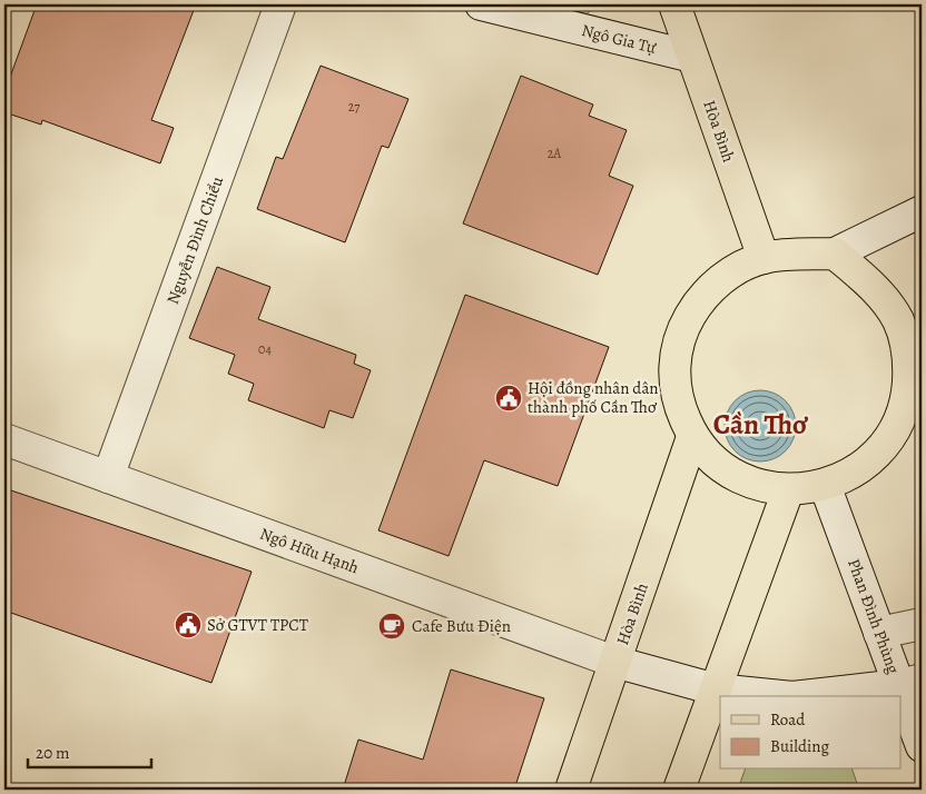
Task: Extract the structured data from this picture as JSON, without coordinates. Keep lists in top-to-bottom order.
{
  "streets": {
    "main road": ["Hòa Bình"],
    "street": [
      "Ngô Gia Tự",
      "Nguyễn Đình Chiểu",
      "Ngô Hữu Hạnh",
      "Phan Đình Phùng"
    ]
  },
  "crossings": [
    ["Ngô Gia Tự", "Hòa Bình"],
    ["Hòa Bình", "Ngô Hữu Hạnh"],
    ["Nguyễn Đình Chiểu", "Ngô Hữu Hạnh"],
    ["Ngô Hữu Hạnh", "Phan Đình Phùng"]
  ],
  "districts": ["Cần Thơ"],
  "places": {
    "public building": ["Hội đồng nhân dân thành phố Cần Thơ", "Sở GTVT TPCT"],
    "cafe": ["Cafe Bưu Điện"]
  },
  "house_numbers": ["27", "2A", "04"],
  "legend": ["Road", "Building"],
  "scale_bar": "20 m"
}
